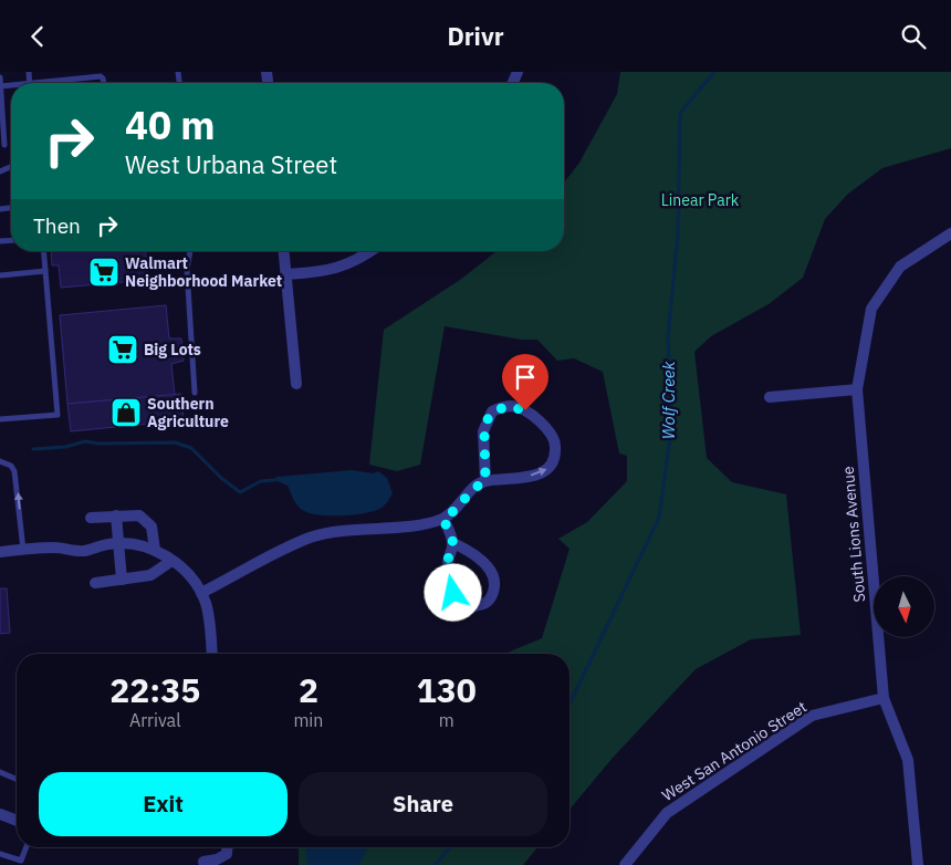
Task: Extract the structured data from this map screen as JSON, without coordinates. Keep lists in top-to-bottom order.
{
  "streets": {
    "street": ["South Lions Avenue", "West San Antonio Street"]
  },
  "crossings": [
    ["South Lions Avenue", "West San Antonio Street"]
  ],
  "water": ["Wolf Creek"],
  "parks": ["Linear Park"],
  "places": {
    "supermarket": ["Walmart Neighborhood Market", "Big Lots"],
    "shop": ["Southern Agriculture"]
  },
  "north": "bottom",
  "page": {
    "header": "Drivr",
    "turn": ["40 m", "West Urbana Street"],
    "then": "Then",
    "eta": [
      "22:35",
      "Arrival",
      "2",
      "min",
      "130",
      "m"
    ],
    "buttons": ["Exit", "Share"]
  }
}
